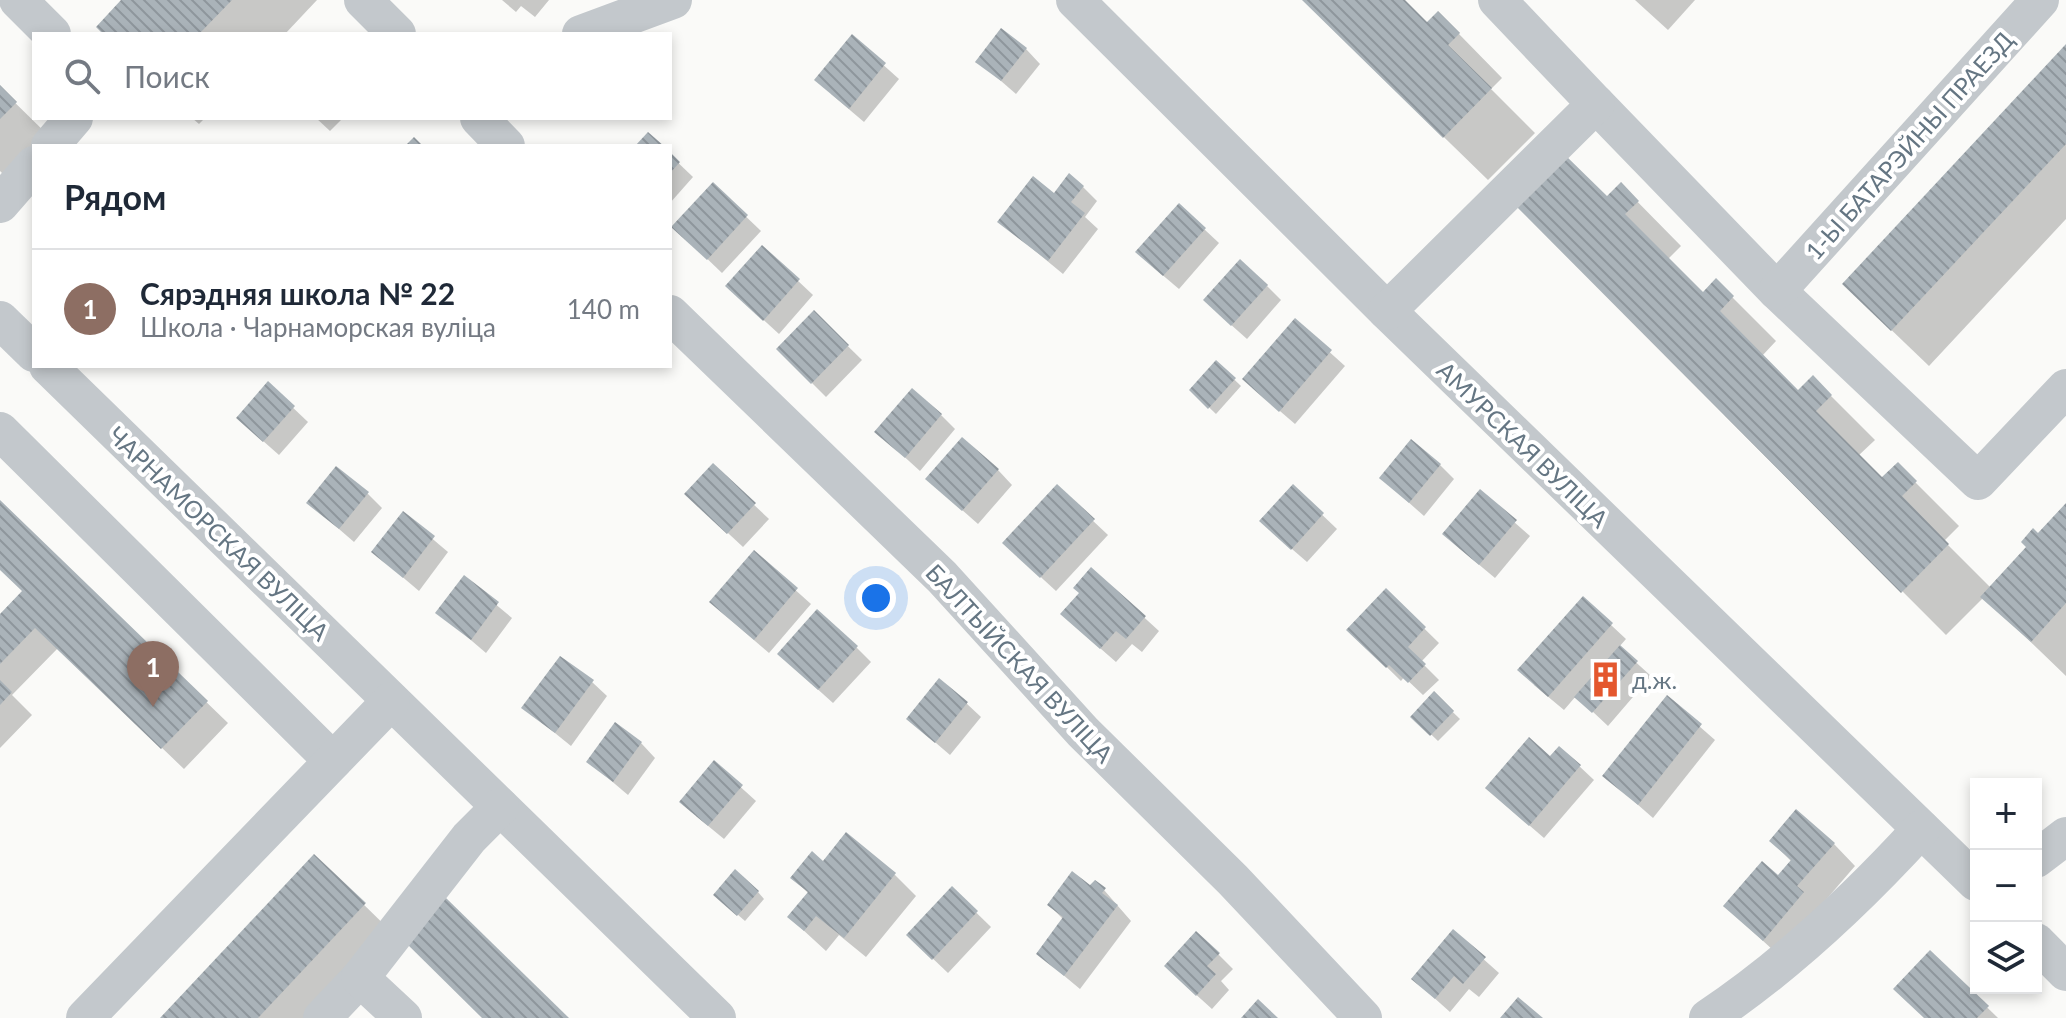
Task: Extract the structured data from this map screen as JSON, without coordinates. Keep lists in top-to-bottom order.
{
  "streets": {
    "street": [
      "1-Ы БАТАРЭЙНЫ ПРАЕЗД",
      "АМУРСКАЯ ВУЛІЦА",
      "ЧАРНАМОРСКАЯ ВУЛІЦА",
      "БАЛТЫЙСКАЯ ВУЛІЦА"
    ]
  },
  "places": {
    "building": ["д.ж."]
  },
  "page": {
    "search": "Поиск",
    "heading": "Рядом",
    "list": [
      {
        "mark": "1",
        "name": "Сярэдняя школа № 22",
        "note": "Школа · Чарнаморская вуліца",
        "value": "140 m"
      }
    ],
    "pins": "1",
    "map_buttons": ["+", "−"]
  }
}
